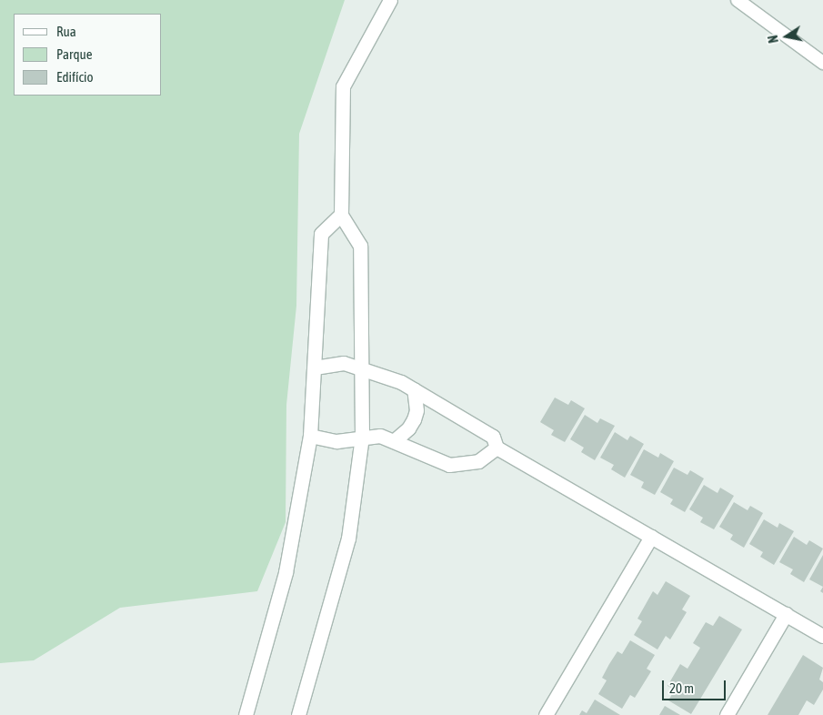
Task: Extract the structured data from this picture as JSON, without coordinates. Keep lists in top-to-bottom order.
{
  "legend": ["Rua", "Parque", "Edifício"],
  "scale_bar": "20 m",
  "north": "left"
}
